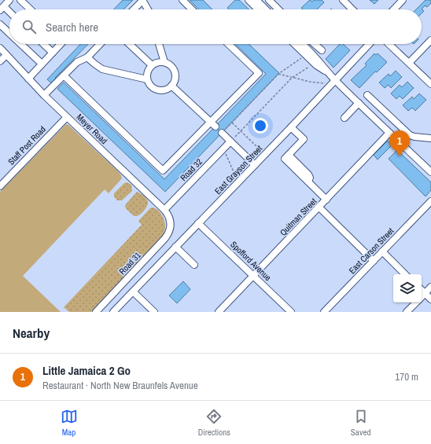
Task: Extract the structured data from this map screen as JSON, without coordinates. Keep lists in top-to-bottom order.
{
  "streets": {
    "street": [
      "Meyer Road",
      "Staff Post Road",
      "Road 32",
      "East Grayson Street",
      "Quitman Street",
      "East Carson Street",
      "Spofford Avenue",
      "Road 31"
    ]
  },
  "crossings": [
    ["Meyer Road", "Staff Post Road"],
    ["Meyer Road", "Road 32"],
    ["Meyer Road", "Road 31"],
    ["East Grayson Street", "Spofford Avenue"],
    ["Quitman Street", "Spofford Avenue"]
  ],
  "page": {
    "search": "Search here",
    "pins": "1",
    "heading": "Nearby",
    "list": [
      {
        "mark": "1",
        "name": "Little Jamaica 2 Go",
        "note": "Restaurant · North New Braunfels Avenue",
        "value": "170 m"
      }
    ],
    "nav": ["Map", "Directions", "Saved"]
  }
}
